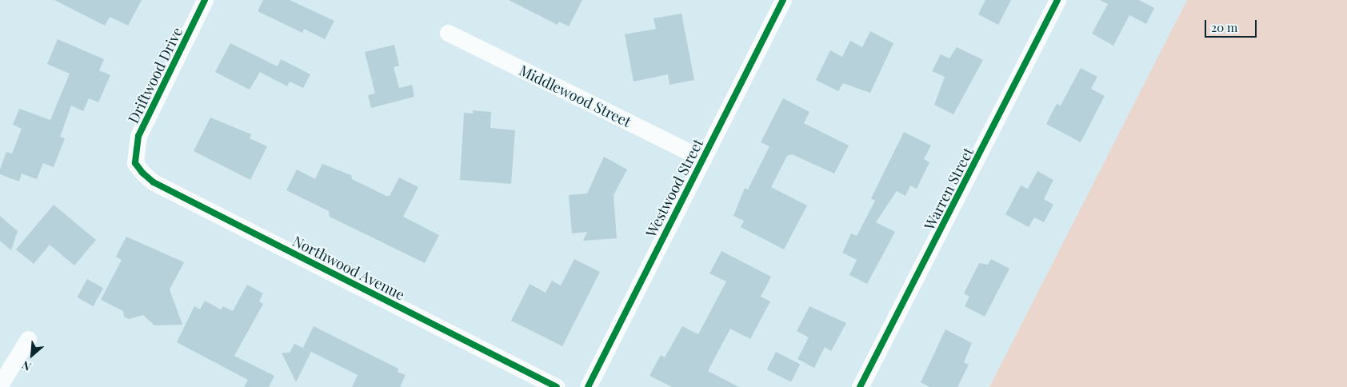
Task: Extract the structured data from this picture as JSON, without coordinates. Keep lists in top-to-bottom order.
{
  "streets": {
    "street": [
      "Driftwood Drive",
      "Middlewood Street",
      "Westwood Street",
      "Warren Street",
      "Northwood Avenue"
    ]
  },
  "crossings": [
    ["Driftwood Drive", "Northwood Avenue"],
    ["Middlewood Street", "Westwood Street"]
  ],
  "scale_bar": "20 m",
  "north": "bottom left"
}
